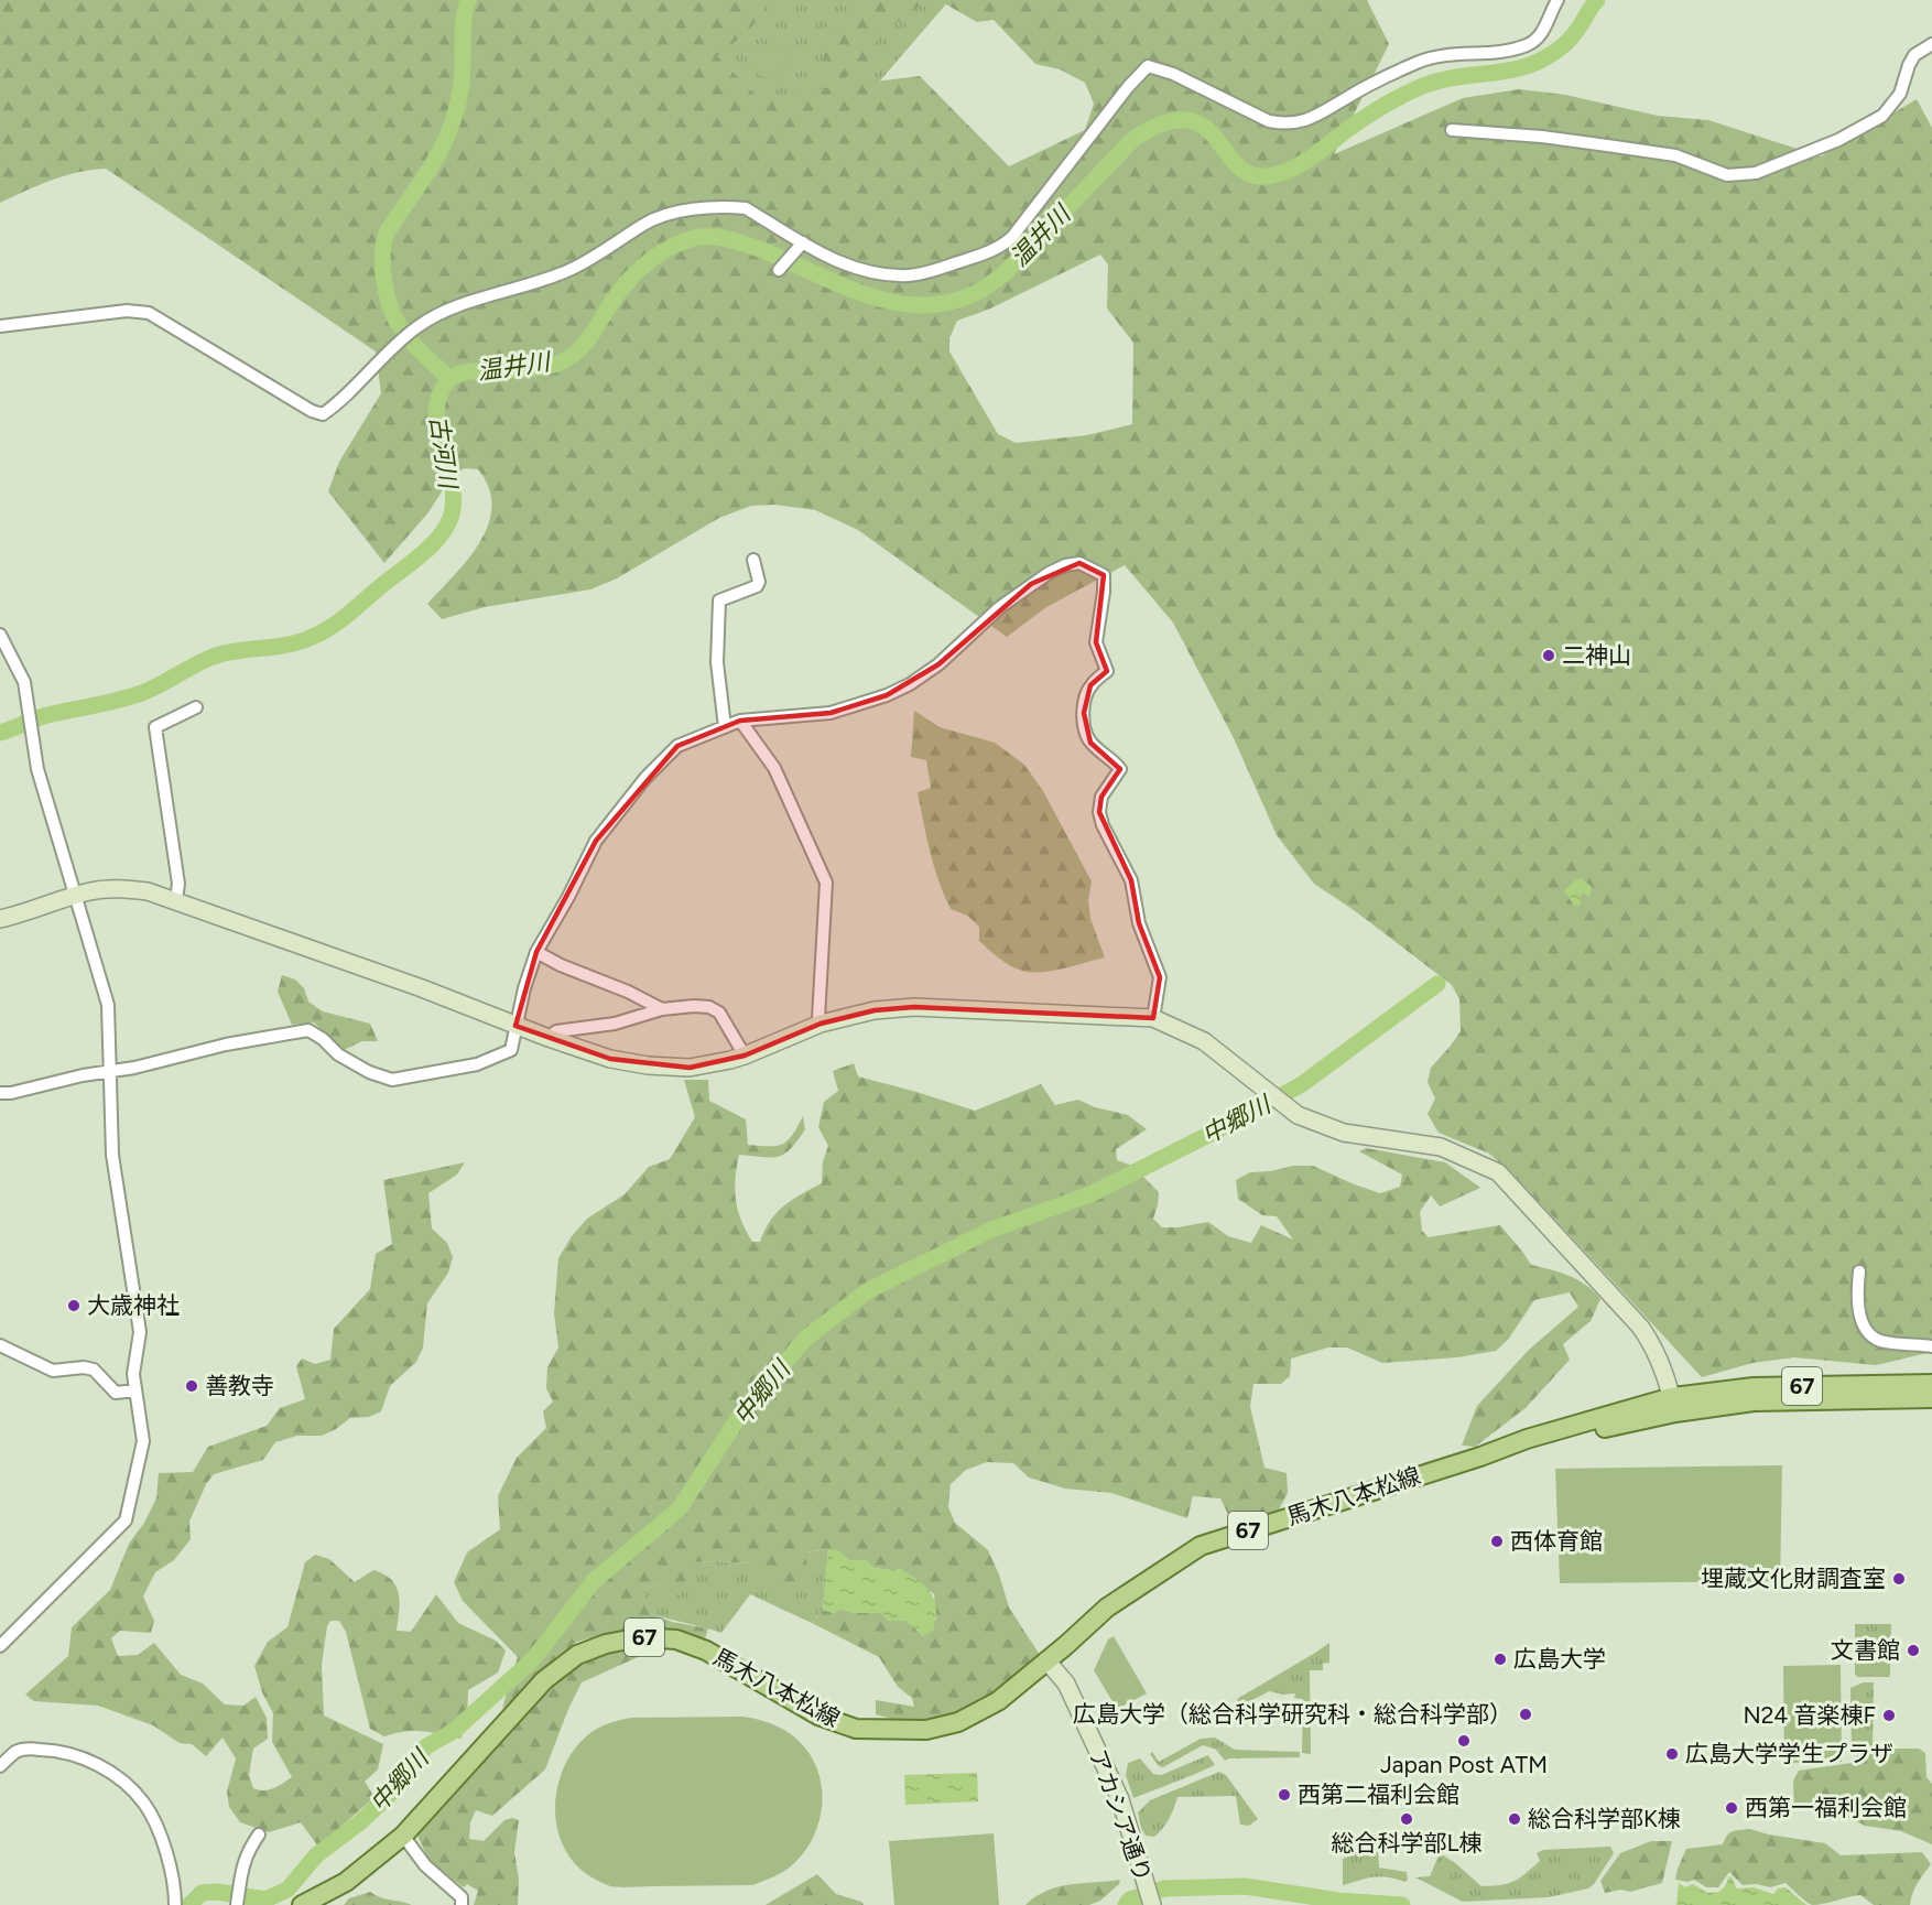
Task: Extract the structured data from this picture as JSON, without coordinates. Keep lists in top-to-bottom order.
{
  "streets": {
    "main road": ["67", "馬木八本松線"],
    "street": ["アカシア通り"]
  },
  "crossings": [
    ["馬木八本松線", "アカシア通り"]
  ],
  "water": ["温井川", "古河川", "中郷川"],
  "places": [
    "二神山",
    "大歳神社",
    "善教寺",
    "西体育館",
    "埋蔵文化財調査室",
    "文書館",
    "広島大学",
    "広島大学（総合科学研究科・総合科学部）",
    "N24 音楽棟F",
    "Japan Post ATM",
    "広島大学学生プラザ",
    "西第二福利会館",
    "西第一福利会館",
    "総合科学部L棟",
    "総合科学部K棟"
  ]
}
